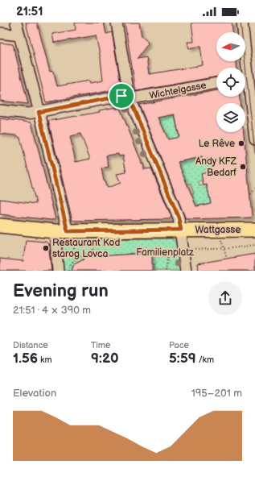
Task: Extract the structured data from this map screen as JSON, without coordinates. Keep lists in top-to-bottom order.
{
  "streets": {
    "main road": ["Wattgasse"],
    "street": ["Wichtelgasse"]
  },
  "parks": ["Familienplatz"],
  "places": ["Le Rêve", "Andy KFZ Bedarf", "Restaurant Kod starog Lovca"],
  "north": "left",
  "page": {
    "status": "21:51",
    "heading": ["Evening run", "21:51 · 4 × 390 m"],
    "stats": [
      ["Distance", "1.56 km"],
      ["Time", "9:20"],
      ["Pace", "5:59 /km"]
    ],
    "chart": ["Elevation", "195–201 m"]
  }
}
